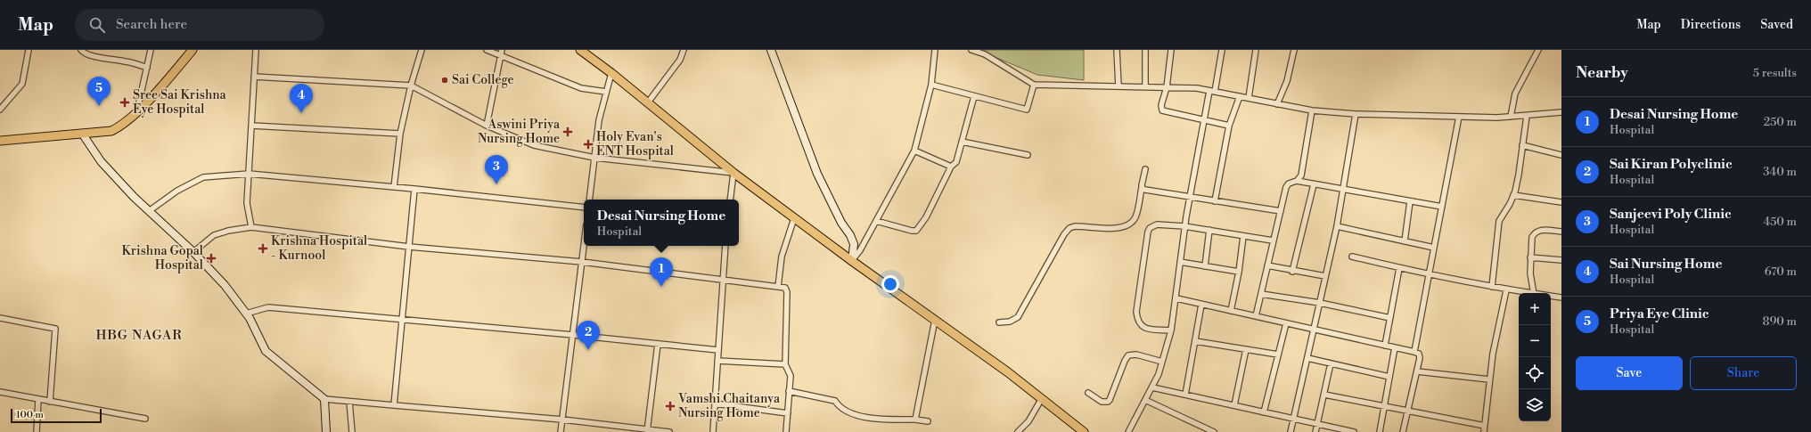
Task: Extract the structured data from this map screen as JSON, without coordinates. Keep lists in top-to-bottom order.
{
  "districts": ["HBG NAGAR"],
  "places": {
    "other": ["Sai College"],
    "health": [
      "Sree Sai Krishna Eye Hospital",
      "Aswini Priya Nursing Home",
      "Holy Evan's ENT Hospital",
      "Krishna Hospital - Kurnool",
      "Krishna Gopal Hospital",
      "Vamshi Chaitanya Nursing Home"
    ]
  },
  "scale_bar": "100 m",
  "page": {
    "header": "Map",
    "search": "Search here",
    "nav": ["Map", "Directions", "Saved"],
    "heading": ["Nearby", "5 results"],
    "pins": [
      "5",
      "4",
      "3",
      "1",
      "2"
    ],
    "list": [
      {
        "mark": "1",
        "name": "Desai Nursing Home",
        "note": "Hospital",
        "value": "250 m"
      },
      {
        "mark": "2",
        "name": "Sai Kiran Polyclinic",
        "note": "Hospital",
        "value": "340 m"
      },
      {
        "mark": "3",
        "name": "Sanjeevi Poly Clinic",
        "note": "Hospital",
        "value": "450 m"
      },
      {
        "mark": "4",
        "name": "Sai Nursing Home",
        "note": "Hospital",
        "value": "670 m"
      },
      {
        "mark": "5",
        "name": "Priya Eye Clinic",
        "note": "Hospital",
        "value": "890 m"
      }
    ],
    "popup": ["Desai Nursing Home", "Hospital"],
    "map_buttons": ["+", "−"],
    "buttons": ["Save", "Share"],
    "scale": "100 m"
  }
}
